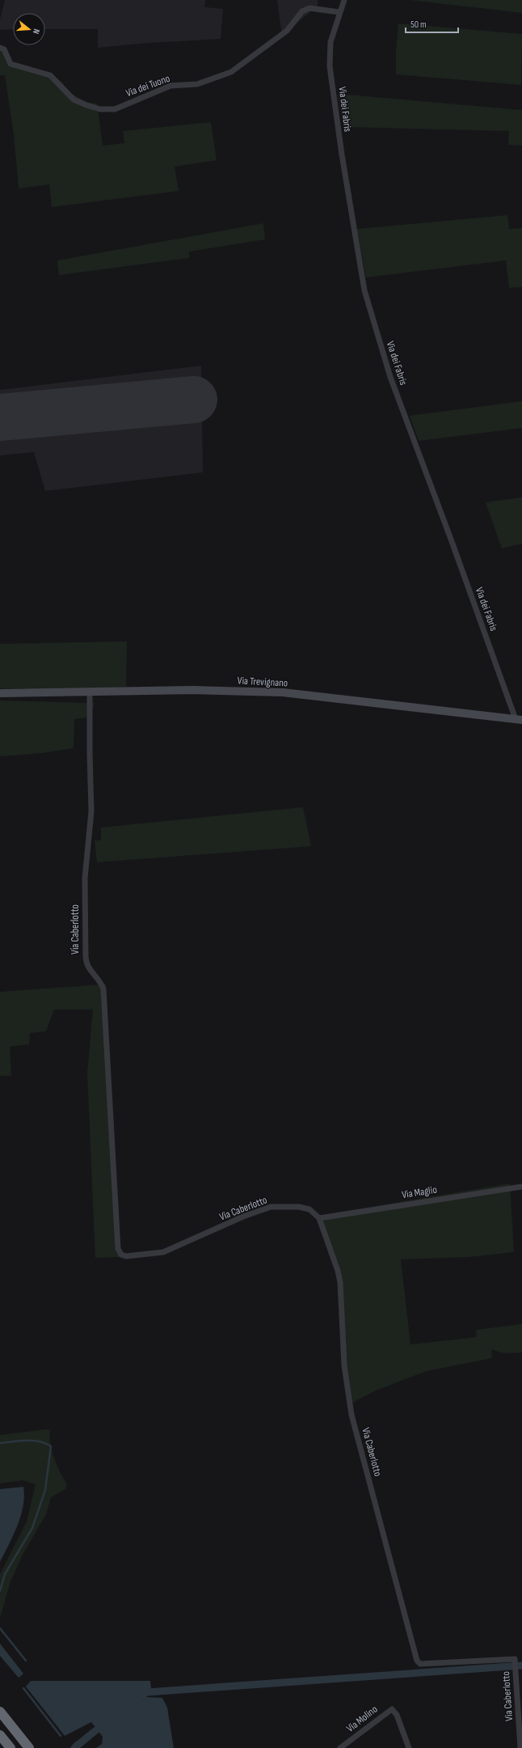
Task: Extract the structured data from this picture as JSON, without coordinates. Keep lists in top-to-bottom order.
{
  "streets": {
    "main road": ["Via Trevignano"],
    "street": [
      "Via dei Tuono",
      "Via dei Fabris",
      "Via Caberlotto",
      "Via Maglio",
      "Via Molino"
    ]
  },
  "crossings": [
    ["Via dei Tuono", "Via dei Fabris"],
    ["Via dei Fabris", "Via Trevignano"],
    ["Via Trevignano", "Via Caberlotto"],
    ["Via Caberlotto", "Via Maglio"]
  ],
  "scale_bar": "50 m",
  "north": "right"
}
